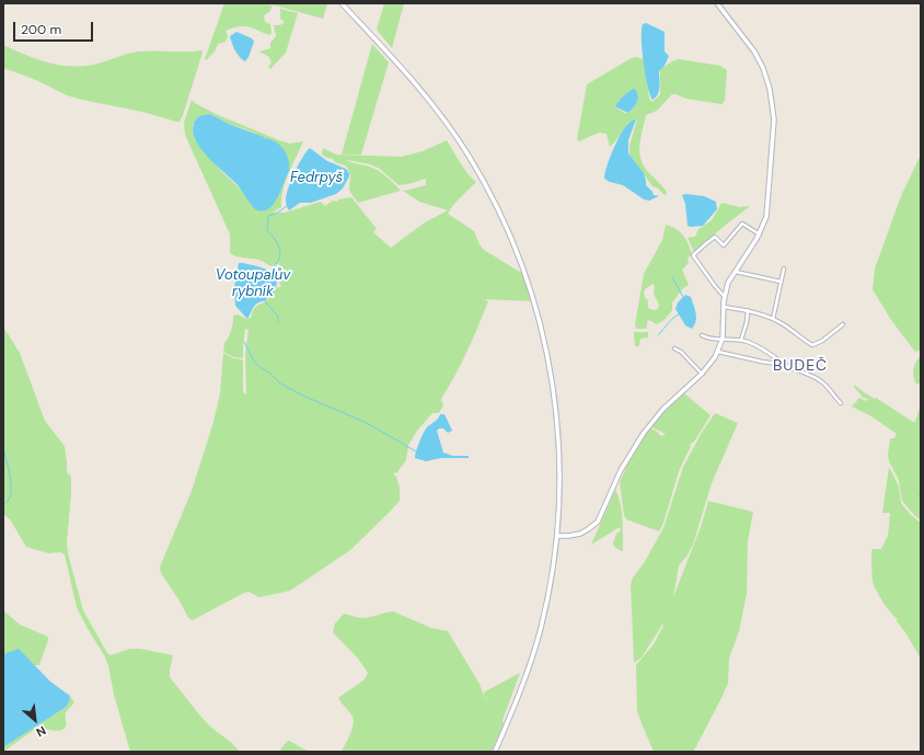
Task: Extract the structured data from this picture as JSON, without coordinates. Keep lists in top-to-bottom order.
{
  "districts": ["BUDEČ"],
  "water": ["Fedrpyš", "Votoupalův rybník"],
  "scale_bar": "200 m",
  "north": "bottom right"
}
